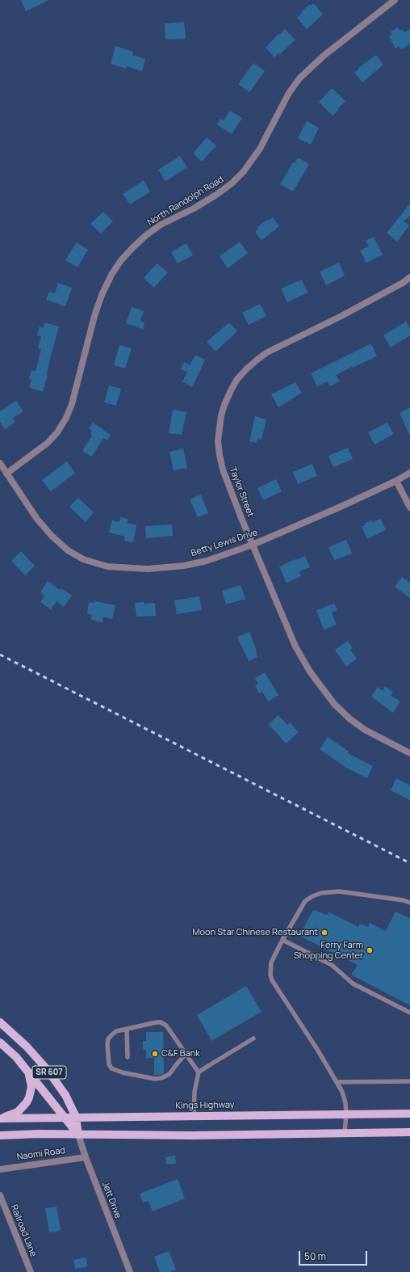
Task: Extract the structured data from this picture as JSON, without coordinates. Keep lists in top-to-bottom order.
{
  "streets": {
    "main road": ["SR 607", "Kings Highway"],
    "street": [
      "North Randolph Road",
      "Taylor Street",
      "Betty Lewis Drive",
      "Naomi Road",
      "Jett Drive",
      "Railroad Lane"
    ]
  },
  "crossings": [
    ["North Randolph Road", "Betty Lewis Drive"],
    ["Taylor Street", "Betty Lewis Drive"],
    ["SR 607", "Kings Highway"],
    ["SR 607", "Jett Drive"],
    ["Naomi Road", "Jett Drive"]
  ],
  "places": ["Moon Star Chinese Restaurant", "Ferry Farm Shopping Center", "C&F Bank"],
  "scale_bar": "50 m"
}
